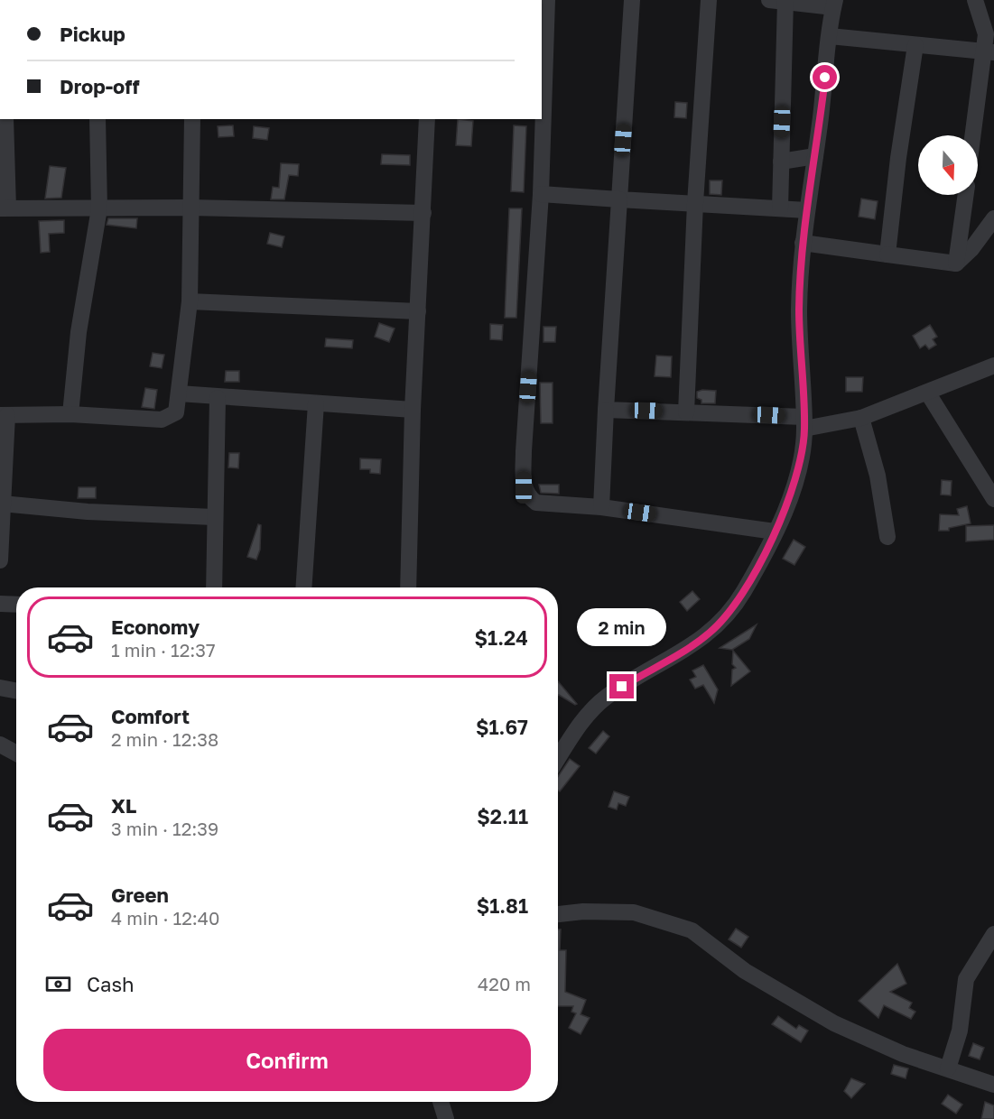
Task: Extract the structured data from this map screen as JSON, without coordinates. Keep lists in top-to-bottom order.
{
  "north": "bottom",
  "page": {
    "banner": ["Pickup", "Drop-off"],
    "list": [
      {
        "name": "Economy",
        "note": "1 min · 12:37",
        "value": "$1.24"
      },
      {
        "name": "Comfort",
        "note": "2 min · 12:38",
        "value": "$1.67"
      },
      {
        "name": "XL",
        "note": "3 min · 12:39",
        "value": "$2.11"
      },
      {
        "name": "Green",
        "note": "4 min · 12:40",
        "value": "$1.81"
      }
    ],
    "bubble": "2 min",
    "pay": ["Cash", "420 m"],
    "buttons": "Confirm"
  }
}
